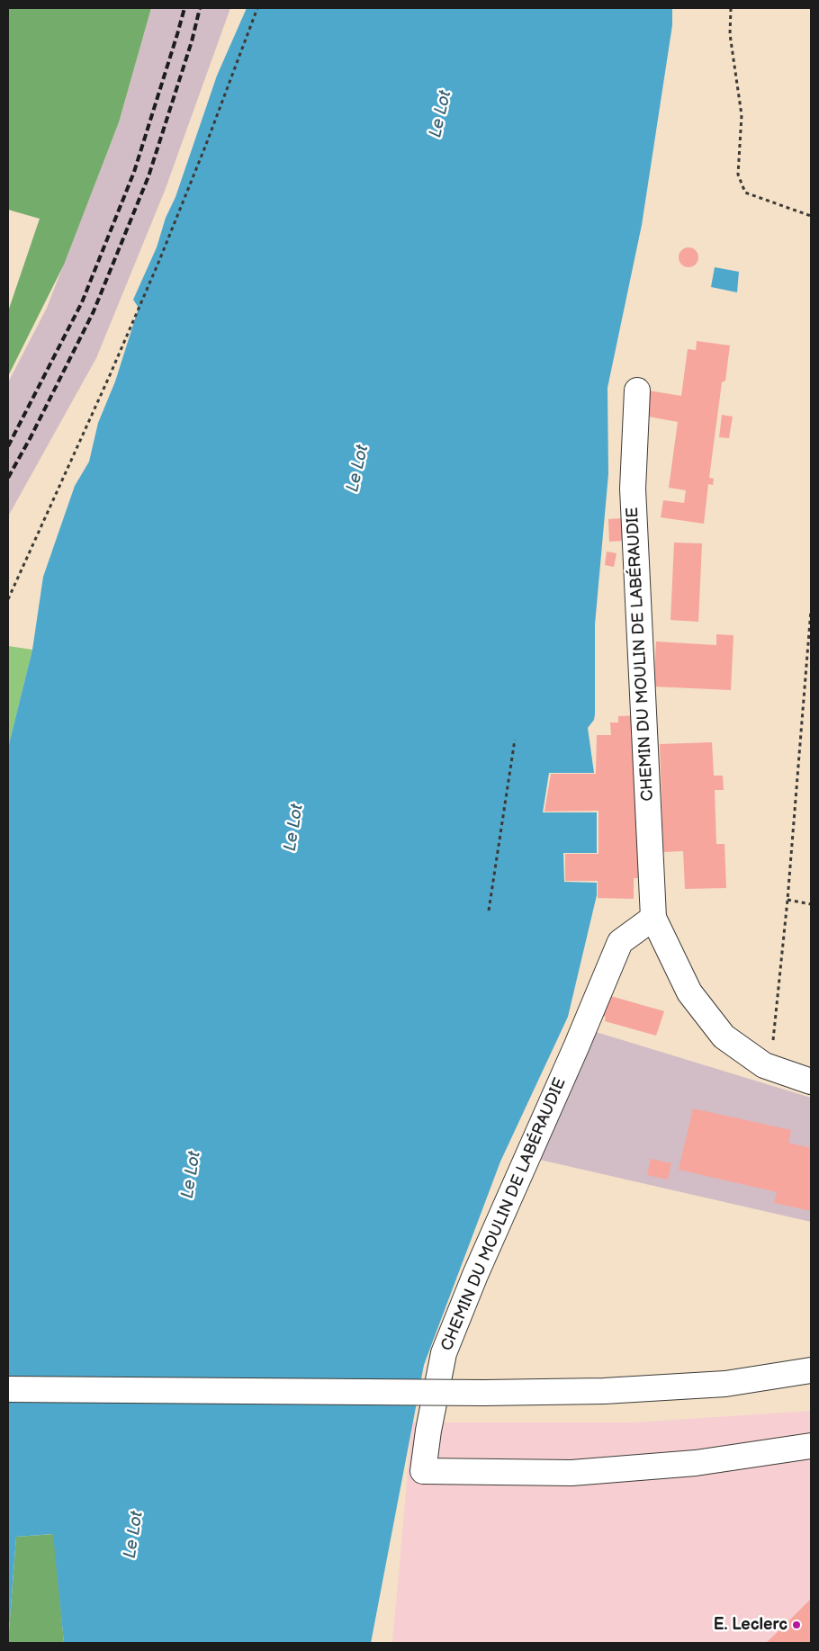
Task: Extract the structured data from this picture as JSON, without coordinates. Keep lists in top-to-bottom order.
{
  "streets": {
    "street": ["CHEMIN DU MOULIN DE LABÉRAUDIE"]
  },
  "water": ["Le Lot"],
  "places": ["E. Leclerc"]
}
